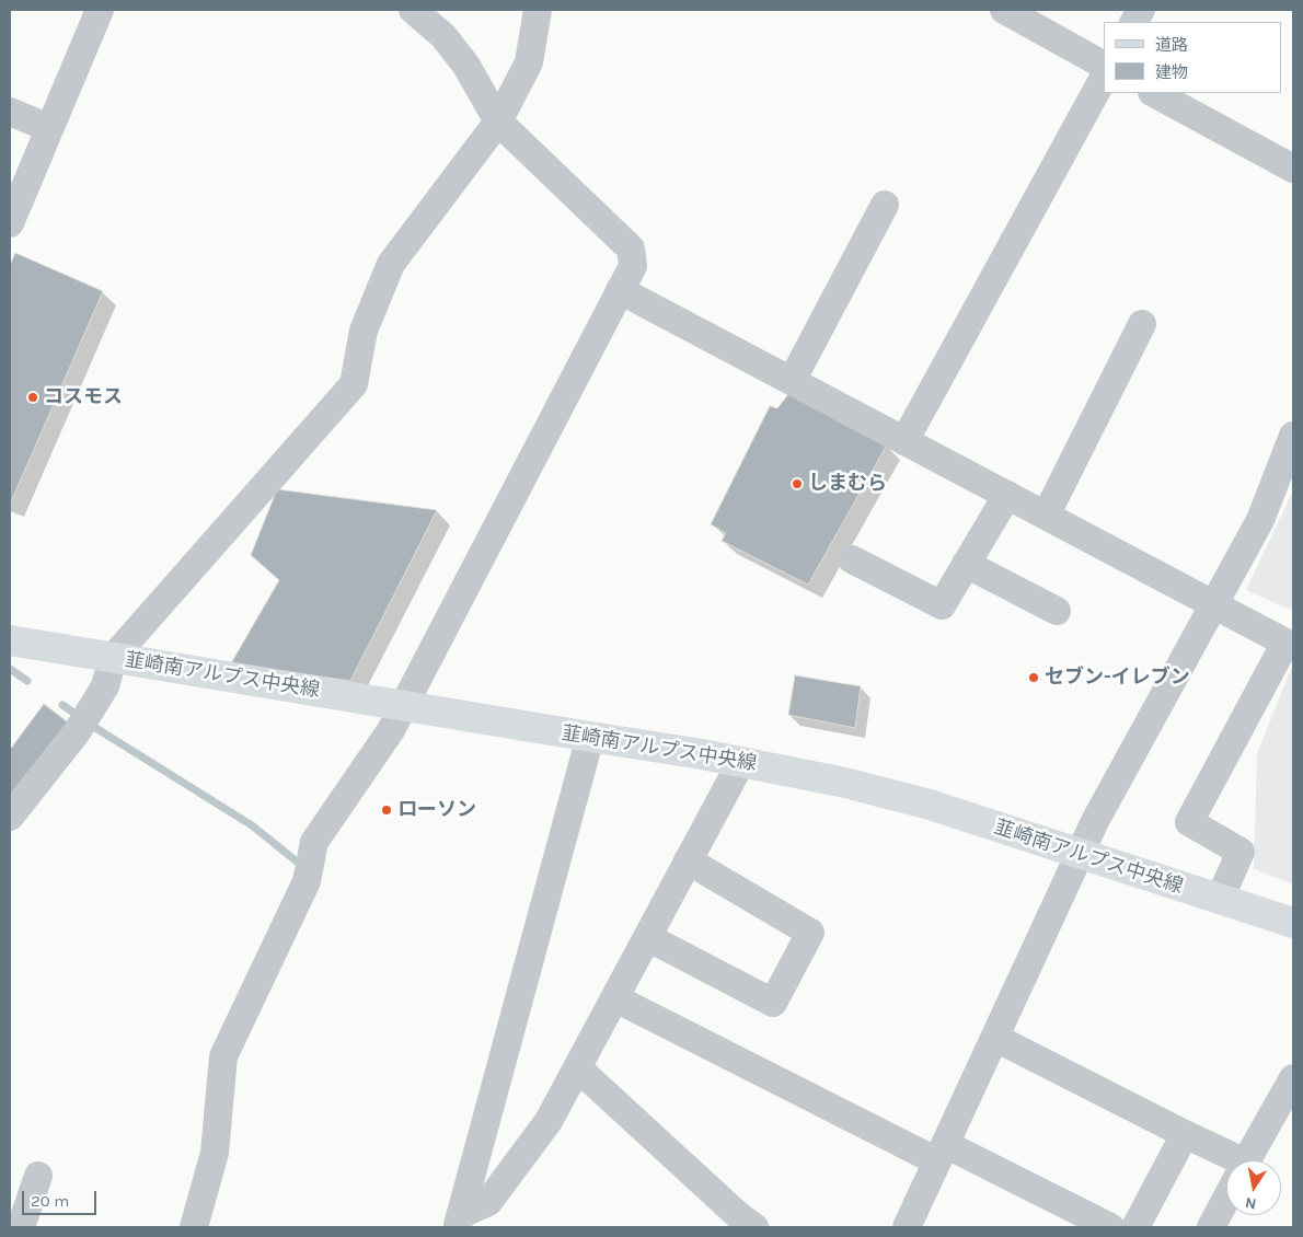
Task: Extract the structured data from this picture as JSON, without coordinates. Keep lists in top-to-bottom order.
{
  "streets": {
    "main road": ["韮崎南アルプス中央線"]
  },
  "places": [
    "コスモス",
    "しまむら",
    "セブン-イレブン",
    "ローソン"
  ],
  "legend": ["道路", "建物"],
  "scale_bar": "20 m",
  "north": "bottom"
}
